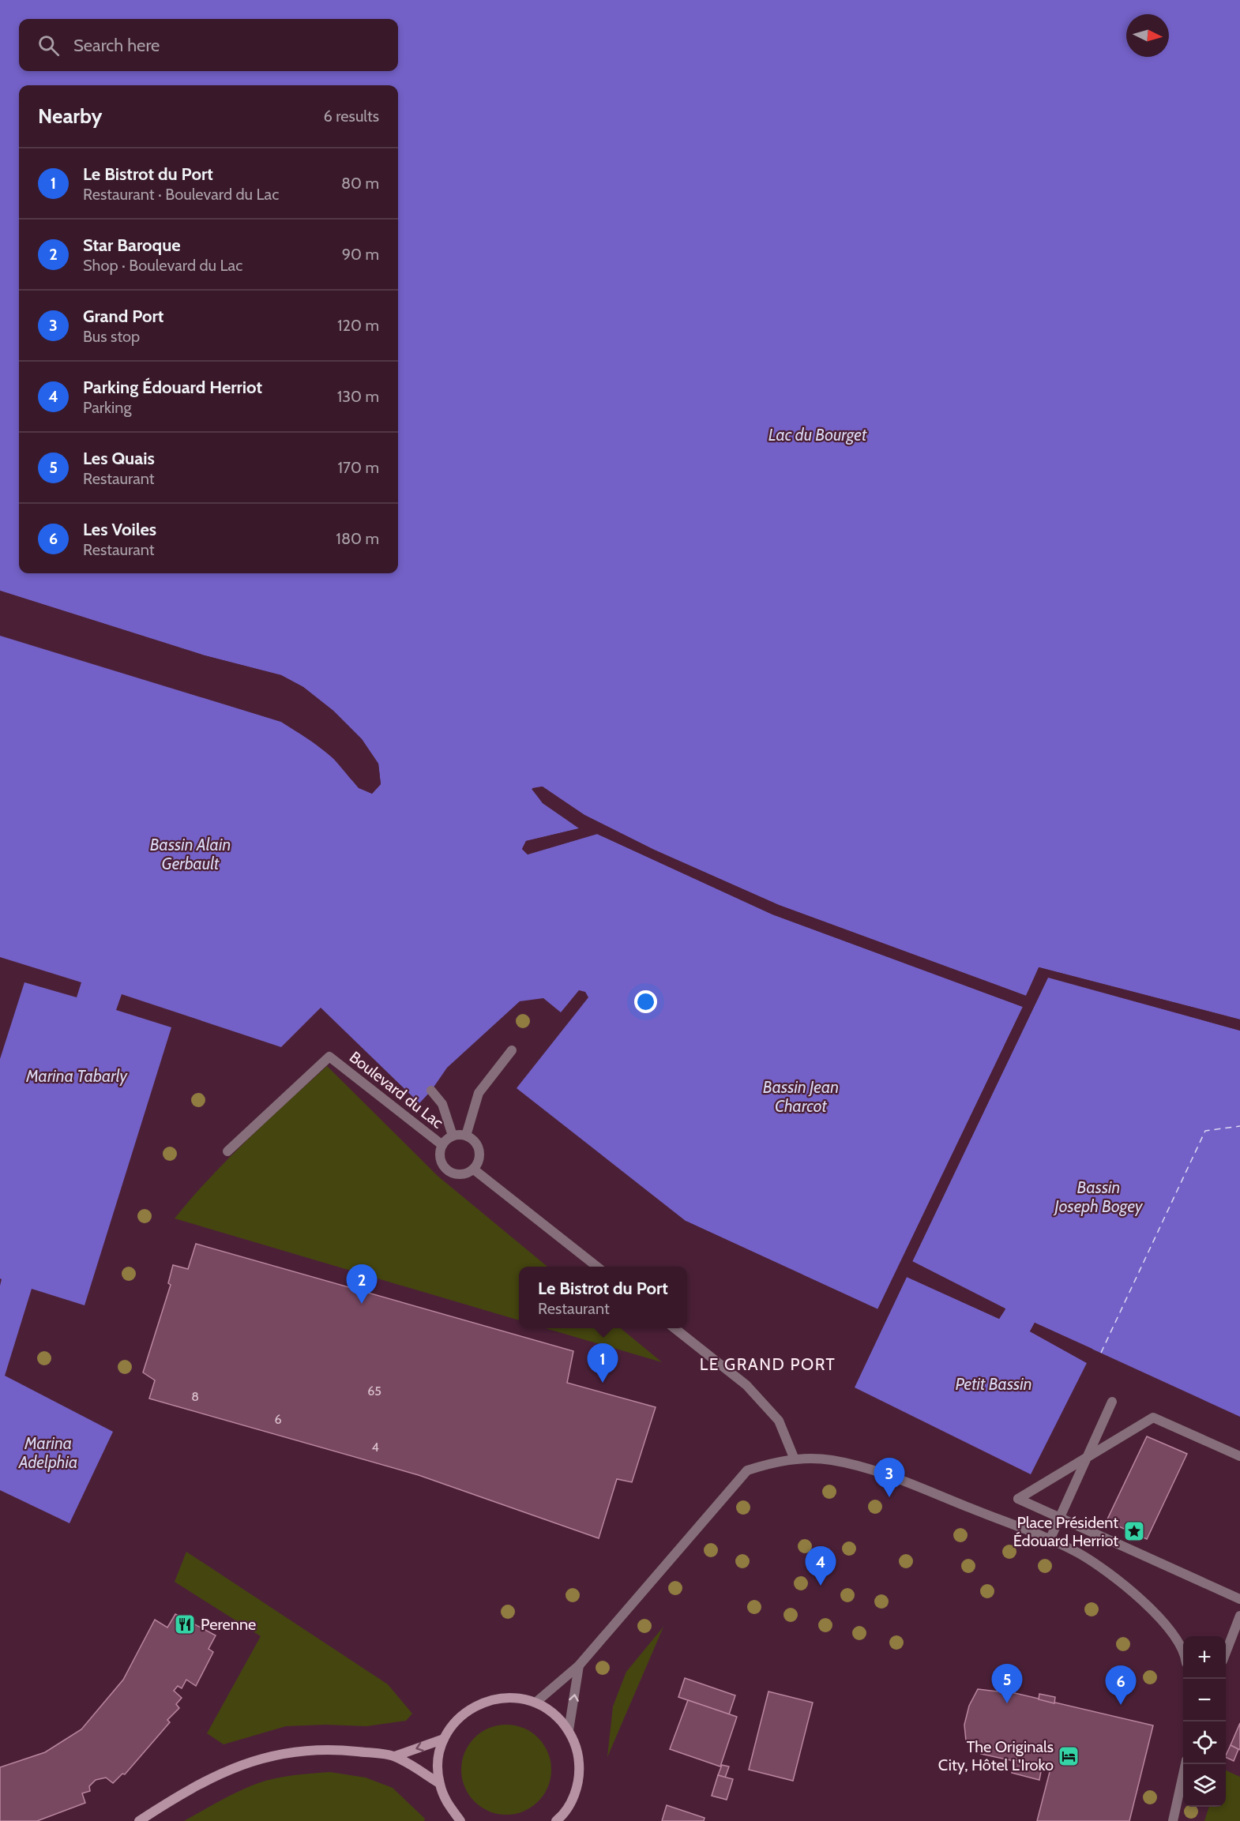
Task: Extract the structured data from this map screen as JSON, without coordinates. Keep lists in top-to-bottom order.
{
  "streets": {
    "street": ["Boulevard du Lac"]
  },
  "districts": ["LE GRAND PORT"],
  "water": [
    "Lac du Bourget",
    "Bassin Alain Gerbault",
    "Marina Tabarly",
    "Bassin Jean Charcot",
    "Bassin Joseph Bogey",
    "Petit Bassin",
    "Marina Adelphia"
  ],
  "places": {
    "place": ["Place Président Édouard Herriot"],
    "restaurant": ["Perenne"],
    "hotel": ["The Originals City, Hôtel L'Iroko"]
  },
  "house_numbers": [
    "65",
    "8",
    "6",
    "4"
  ],
  "north": "right",
  "page": {
    "search": "Search here",
    "heading": ["Nearby", "6 results"],
    "list": [
      {
        "mark": "1",
        "name": "Le Bistrot du Port",
        "note": "Restaurant · Boulevard du Lac",
        "value": "80 m"
      },
      {
        "mark": "2",
        "name": "Star Baroque",
        "note": "Shop · Boulevard du Lac",
        "value": "90 m"
      },
      {
        "mark": "3",
        "name": "Grand Port",
        "note": "Bus stop",
        "value": "120 m"
      },
      {
        "mark": "4",
        "name": "Parking Édouard Herriot",
        "note": "Parking",
        "value": "130 m"
      },
      {
        "mark": "5",
        "name": "Les Quais",
        "note": "Restaurant",
        "value": "170 m"
      },
      {
        "mark": "6",
        "name": "Les Voiles",
        "note": "Restaurant",
        "value": "180 m"
      }
    ],
    "pins": [
      "2",
      "1",
      "3",
      "4",
      "5",
      "6"
    ],
    "popup": ["Le Bistrot du Port", "Restaurant"],
    "map_buttons": ["+", "−"]
  }
}
